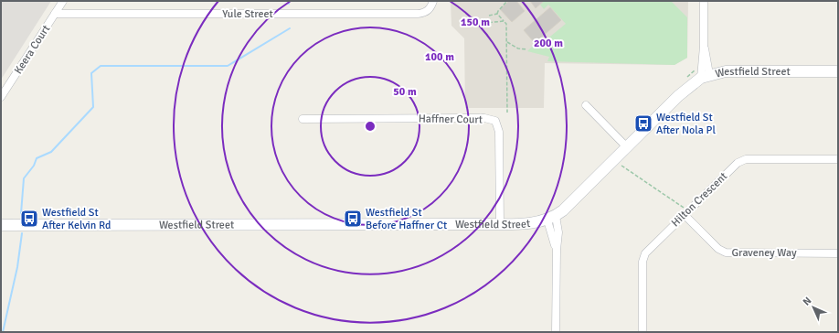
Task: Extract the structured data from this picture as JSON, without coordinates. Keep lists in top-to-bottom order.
{
  "streets": {
    "main road": ["Westfield Street"],
    "street": [
      "Yule Street",
      "Keera Court",
      "Haffner Court",
      "Hilton Crescent",
      "Graveney Way"
    ]
  },
  "crossings": [
    ["Yule Street", "Keera Court"],
    ["Westfield Street", "Haffner Court"],
    ["Hilton Crescent", "Graveney Way"]
  ],
  "places": {
    "bus stop": ["Westfield St After Nola Pl", "Westfield St After Kelvin Rd", "Westfield St Before Haffner Ct"]
  },
  "north": "top left",
  "rings": [
    "150 m",
    "200 m",
    "100 m",
    "50 m"
  ]
}
